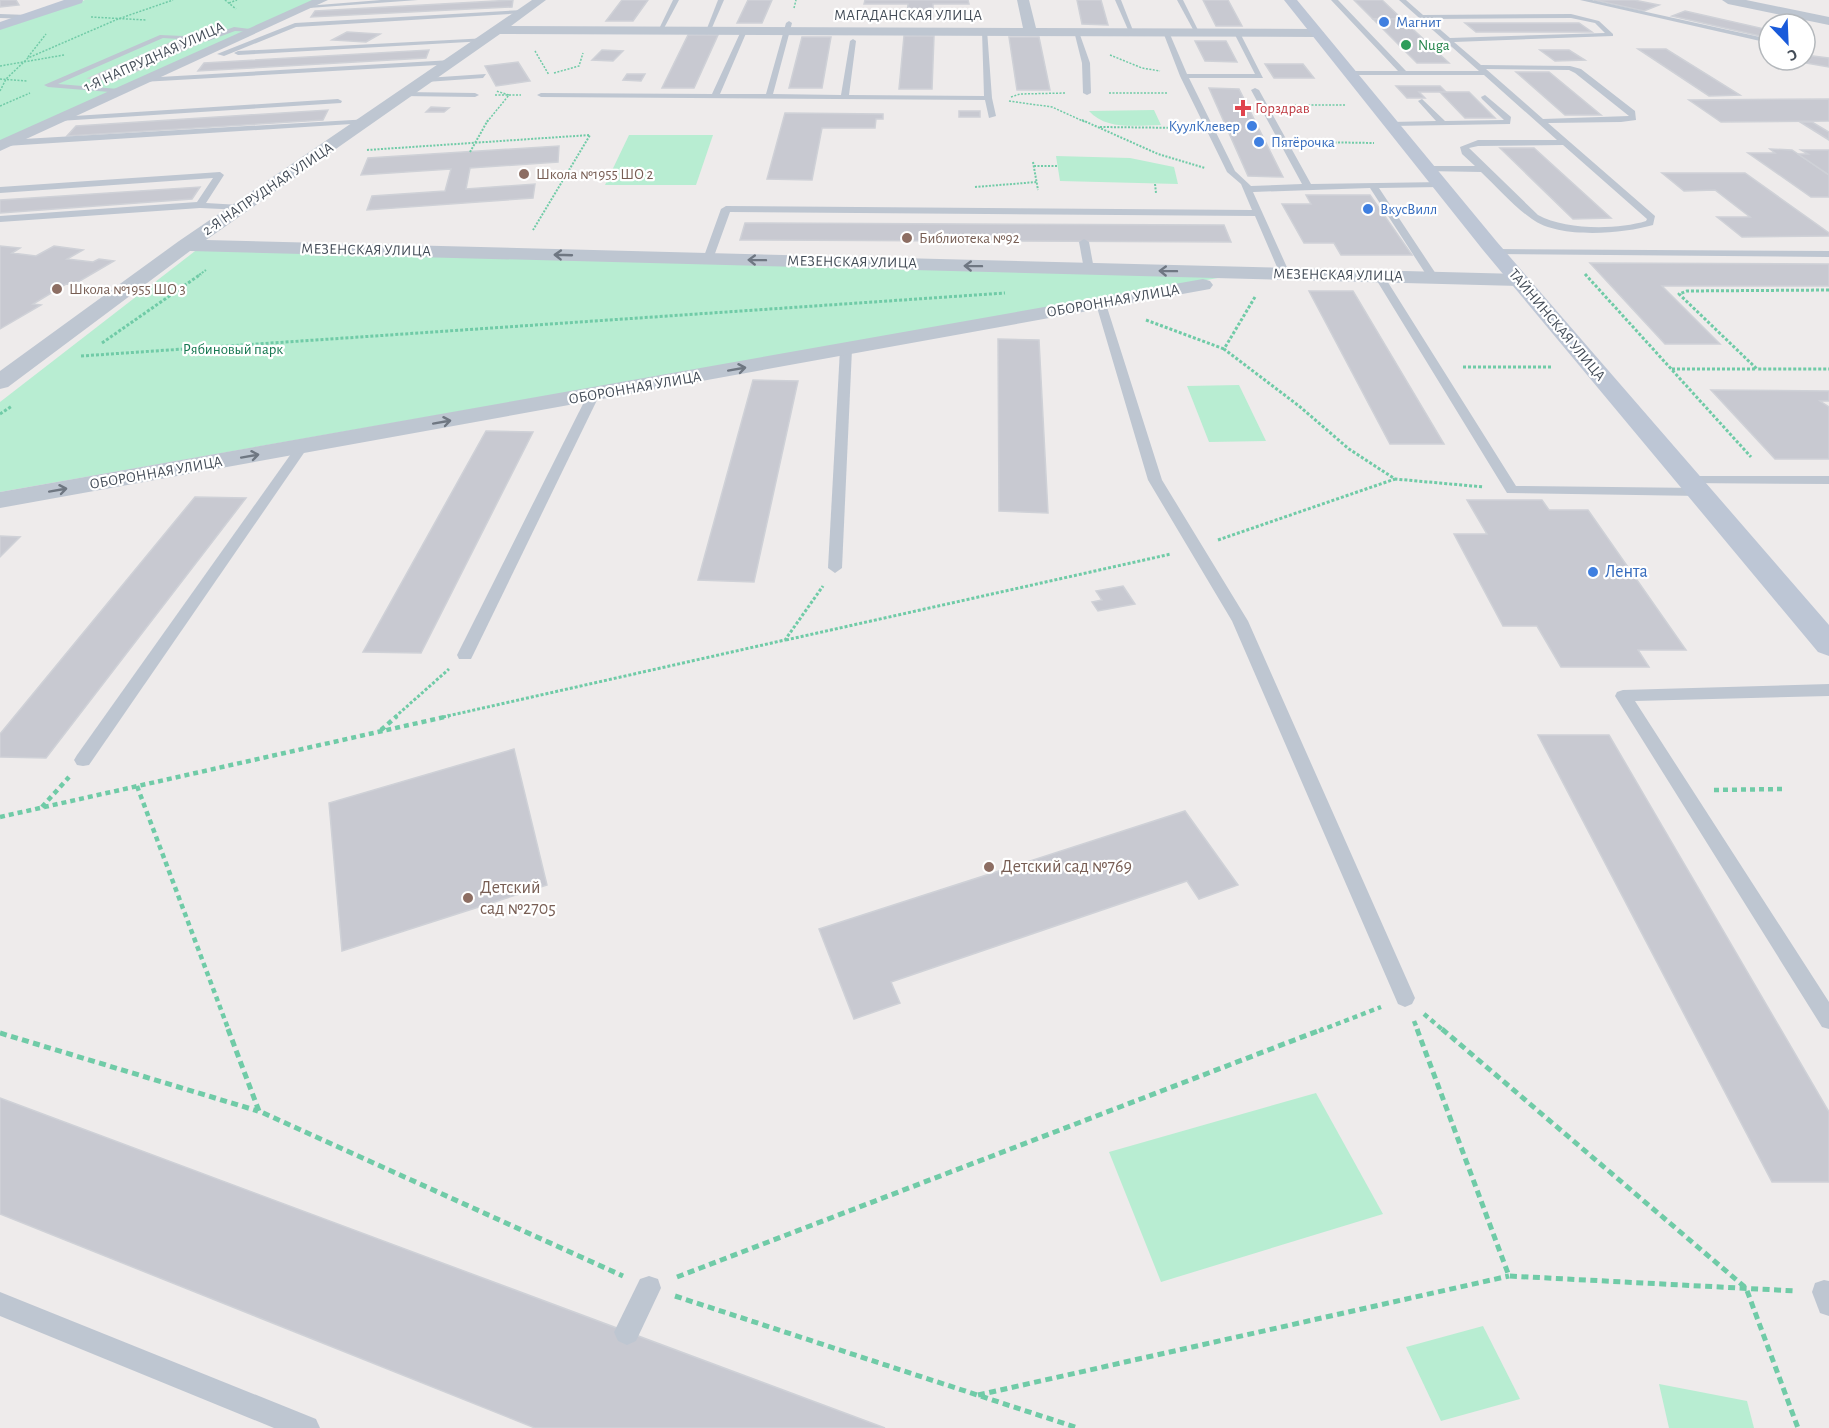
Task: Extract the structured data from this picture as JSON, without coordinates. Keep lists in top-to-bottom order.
{
  "streets": {
    "main road": ["ТАЙНИНСКАЯ УЛИЦА"],
    "street": [
      "МАГАДАНСКАЯ УЛИЦА",
      "1-Я НАПРУДНАЯ УЛИЦА",
      "2-Я НАПРУДНАЯ УЛИЦА",
      "МЕЗЕНСКАЯ УЛИЦА",
      "ОБОРОННАЯ УЛИЦА"
    ]
  },
  "crossings": [
    ["МАГАДАНСКАЯ УЛИЦА", "2-Я НАПРУДНАЯ УЛИЦА"],
    ["МАГАДАНСКАЯ УЛИЦА", "ТАЙНИНСКАЯ УЛИЦА"],
    ["2-Я НАПРУДНАЯ УЛИЦА", "МЕЗЕНСКАЯ УЛИЦА"],
    ["МЕЗЕНСКАЯ УЛИЦА", "ОБОРОННАЯ УЛИЦА"],
    ["МЕЗЕНСКАЯ УЛИЦА", "ТАЙНИНСКАЯ УЛИЦА"]
  ],
  "one_way": ["МЕЗЕНСКАЯ УЛИЦА", "ОБОРОННАЯ УЛИЦА"],
  "parks": ["Рябиновый парк"],
  "places": {
    "other": [
      "Магнит",
      "Nuga",
      "КуулКлевер",
      "Пятёрочка",
      "Школа №1955 ШО 2",
      "ВкусВилл",
      "Библиотека №92",
      "Школа №1955 ШО 3",
      "Лента",
      "Детский сад №769",
      "Детский сад №2705"
    ],
    "health": ["Горздрав"]
  },
  "north": "bottom right"
}
